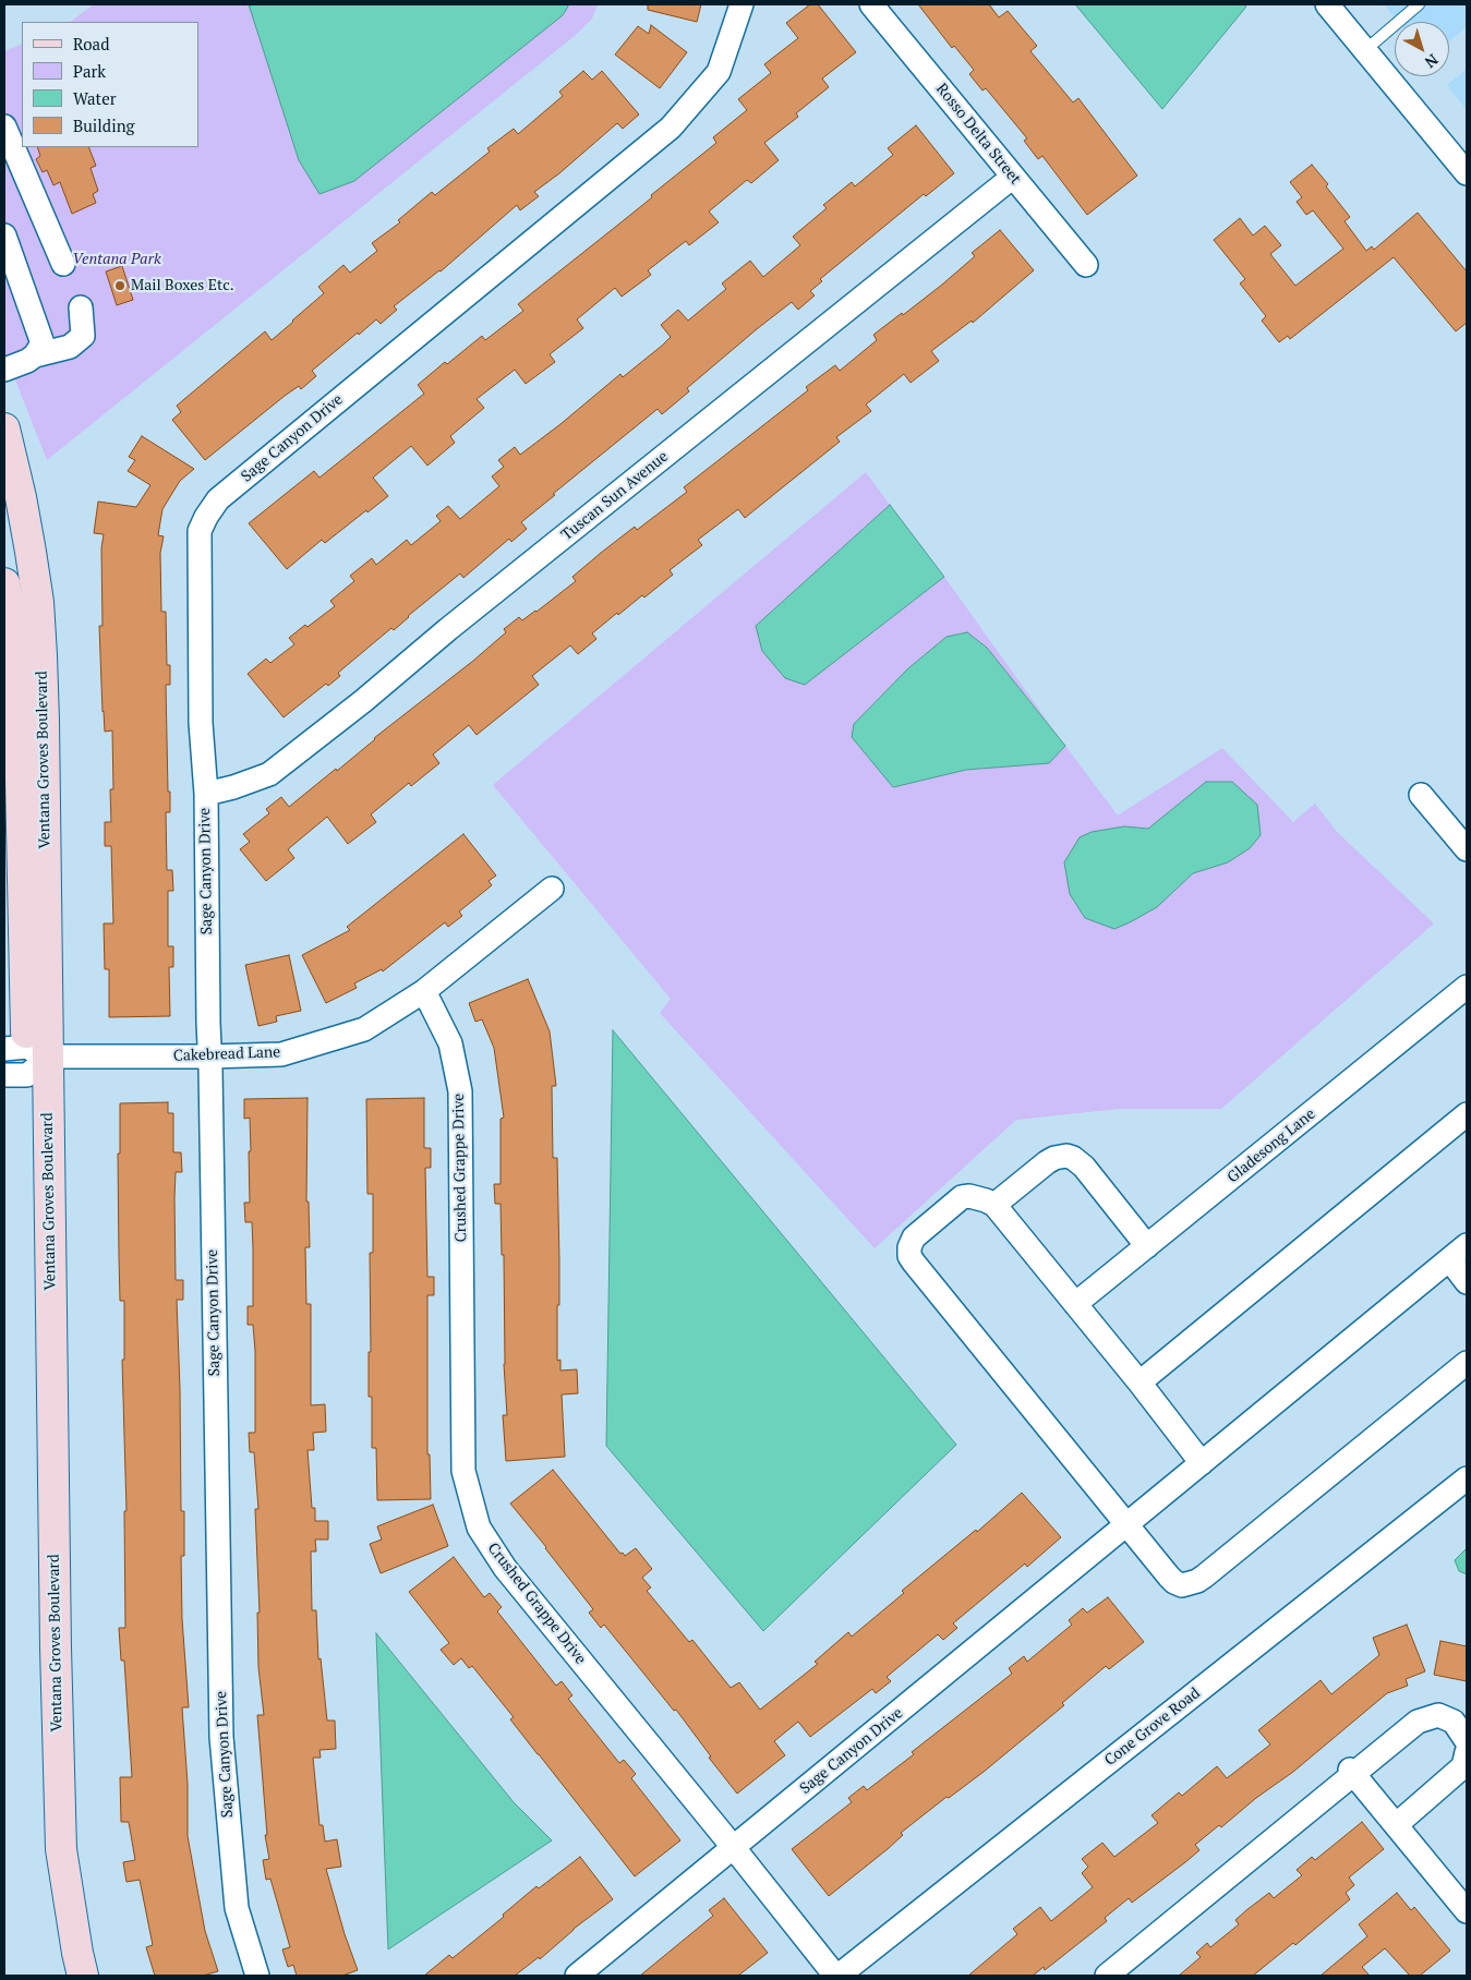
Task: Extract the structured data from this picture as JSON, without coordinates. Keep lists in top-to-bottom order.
{
  "streets": {
    "street": [
      "Rosso Delta Street",
      "Sage Canyon Drive",
      "Tuscan Sun Avenue",
      "Ventana Groves Boulevard",
      "Cakebread Lane",
      "Gladesong Lane",
      "Crushed Grappe Drive",
      "Cone Grove Road"
    ]
  },
  "crossings": [
    ["Rosso Delta Street", "Tuscan Sun Avenue"],
    ["Sage Canyon Drive", "Tuscan Sun Avenue"],
    ["Sage Canyon Drive", "Cakebread Lane"],
    ["Sage Canyon Drive", "Crushed Grappe Drive"],
    ["Ventana Groves Boulevard", "Cakebread Lane"],
    ["Cakebread Lane", "Crushed Grappe Drive"],
    ["Crushed Grappe Drive", "Cone Grove Road"]
  ],
  "parks": ["Ventana Park"],
  "places": ["Mail Boxes Etc."],
  "legend": [
    "Road",
    "Park",
    "Water",
    "Building"
  ],
  "north": "bottom right"
}
